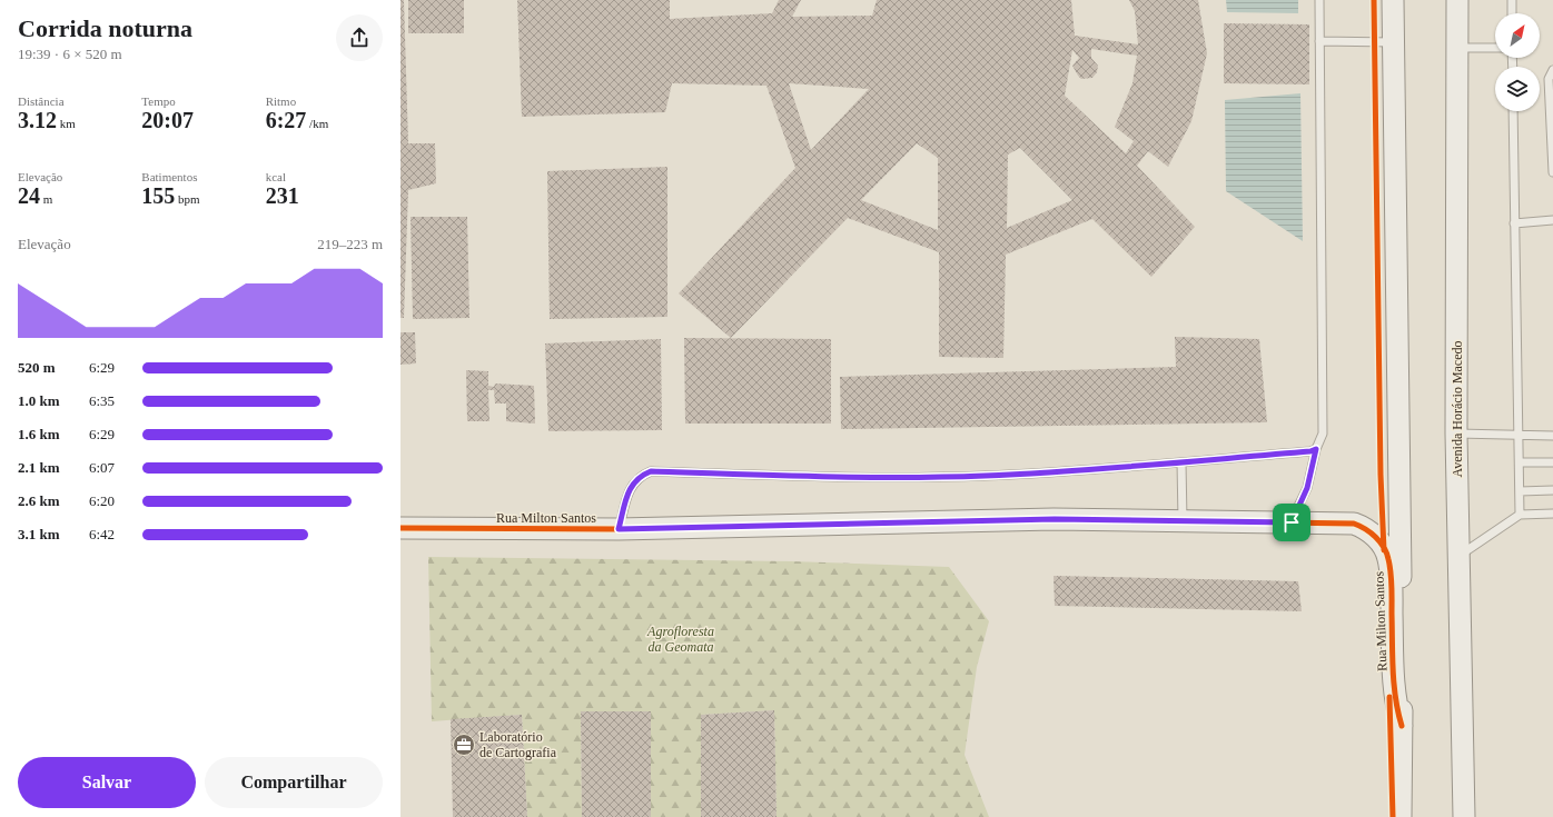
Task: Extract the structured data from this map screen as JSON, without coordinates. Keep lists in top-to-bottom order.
{
  "streets": {
    "street": ["Avenida Horácio Macedo", "Rua Milton Santos"]
  },
  "parks": ["Agrofloresta da Geomata"],
  "places": {
    "office": ["Laboratório de Cartografia"]
  },
  "north": "top right",
  "page": {
    "heading": ["Corrida noturna", "19:39 · 6 × 520 m"],
    "stats": [
      ["Distância", "3.12 km"],
      ["Tempo", "20:07"],
      ["Ritmo", "6:27 /km"],
      ["Elevação", "24 m"],
      ["Batimentos", "155 bpm"],
      ["kcal", "231"]
    ],
    "chart": ["Elevação", "219–223 m"],
    "list": [
      {
        "name": "520 m",
        "note": "6:29"
      },
      {
        "name": "1.0 km",
        "note": "6:35"
      },
      {
        "name": "1.6 km",
        "note": "6:29"
      },
      {
        "name": "2.1 km",
        "note": "6:07"
      },
      {
        "name": "2.6 km",
        "note": "6:20"
      },
      {
        "name": "3.1 km",
        "note": "6:42"
      }
    ],
    "buttons": ["Salvar", "Compartilhar"]
  }
}
